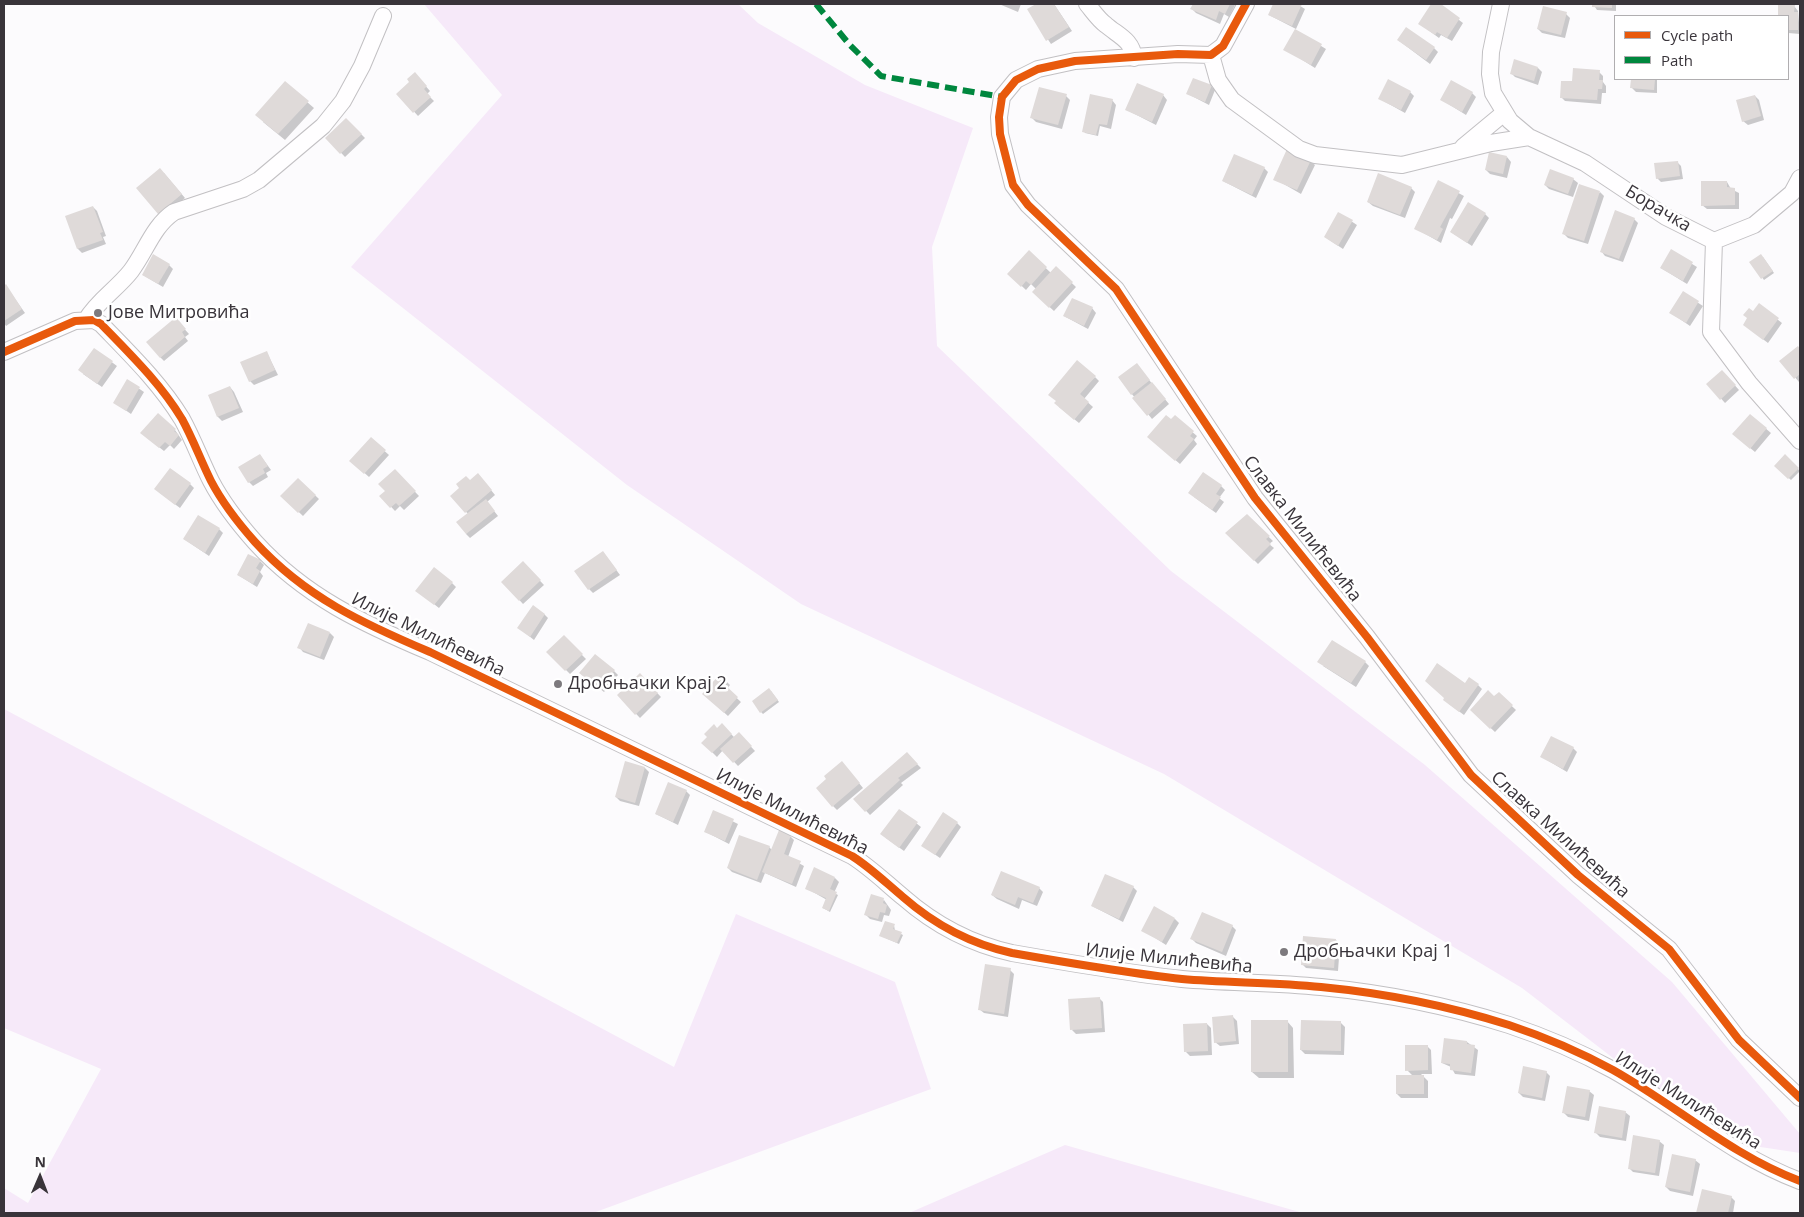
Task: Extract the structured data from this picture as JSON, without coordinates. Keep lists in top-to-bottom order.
{
  "streets": {
    "street": ["Борачка", "Славка Милићевића", "Илије Милићевића"]
  },
  "places": ["Јове Митровића", "Дробњачки Крај 2", "Дробњачки Крај 1"],
  "legend": ["Cycle path", "Path"],
  "north": "top"
}
